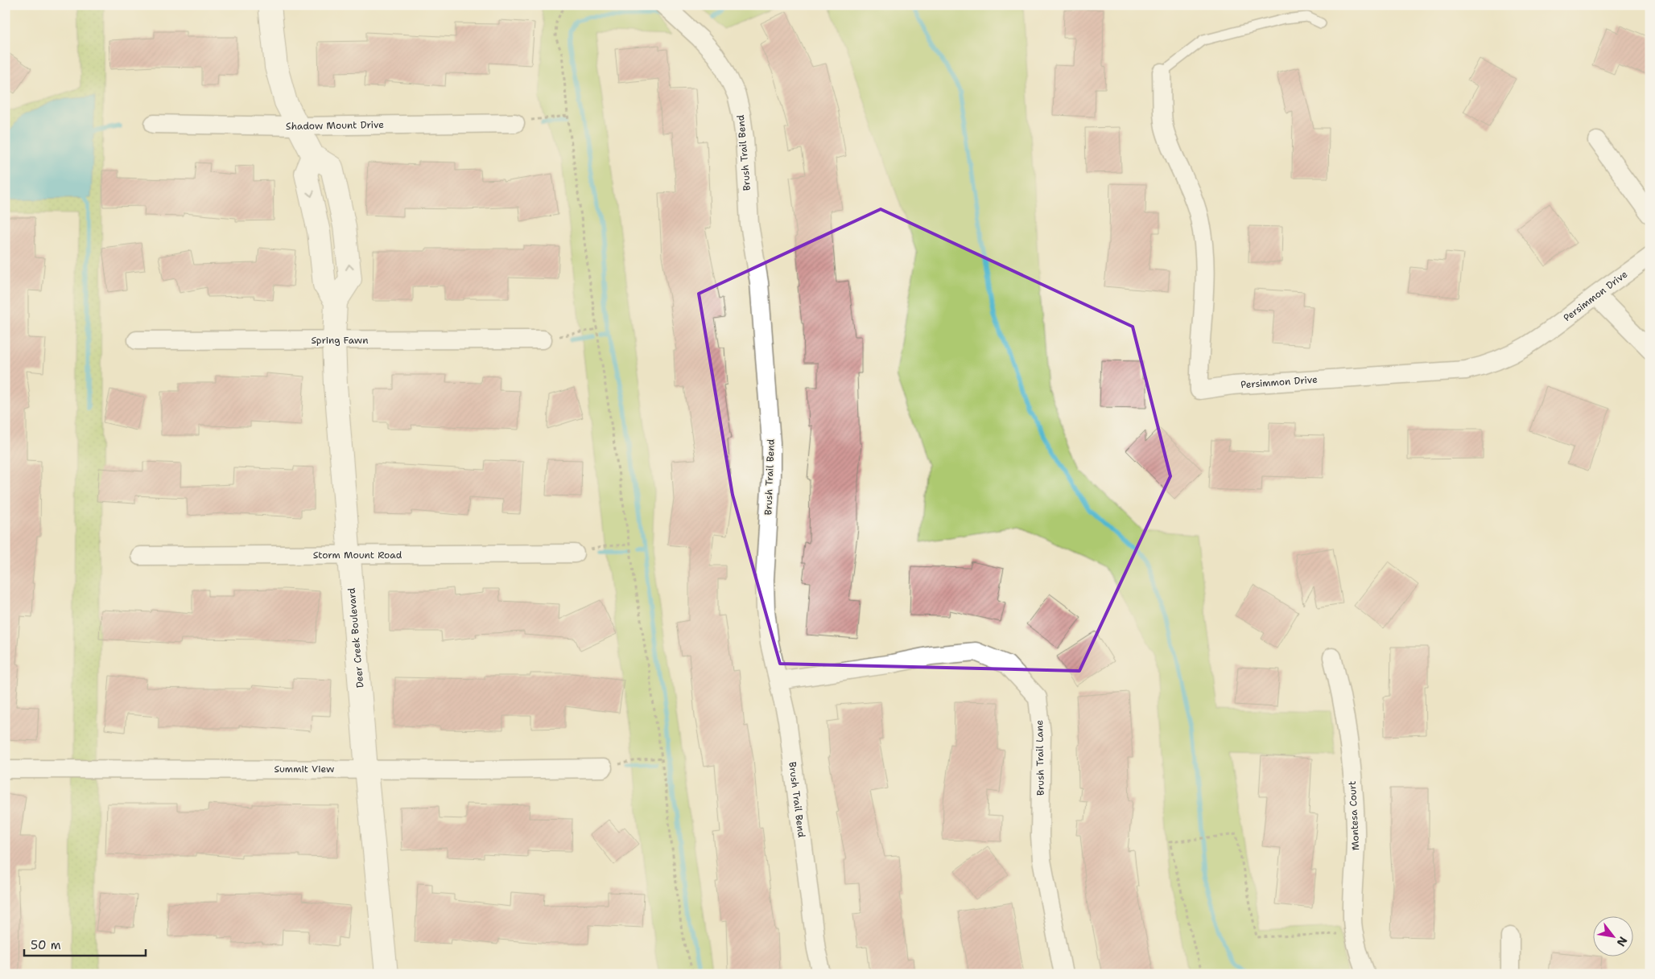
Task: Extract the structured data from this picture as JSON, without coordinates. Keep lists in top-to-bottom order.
{
  "streets": {
    "street": [
      "Shadow Mount Drive",
      "Brush Trail Bend",
      "Persimmon Drive",
      "Spring Fawn",
      "Storm Mount Road",
      "Deer Creek Boulevard",
      "Brush Trail Lane",
      "Summit View",
      "Montesa Court"
    ]
  },
  "crossings": [
    ["Shadow Mount Drive", "Deer Creek Boulevard"],
    ["Brush Trail Bend", "Brush Trail Lane"],
    ["Spring Fawn", "Deer Creek Boulevard"],
    ["Storm Mount Road", "Deer Creek Boulevard"],
    ["Deer Creek Boulevard", "Summit View"]
  ],
  "scale_bar": "50 m",
  "north": "bottom right"
}
